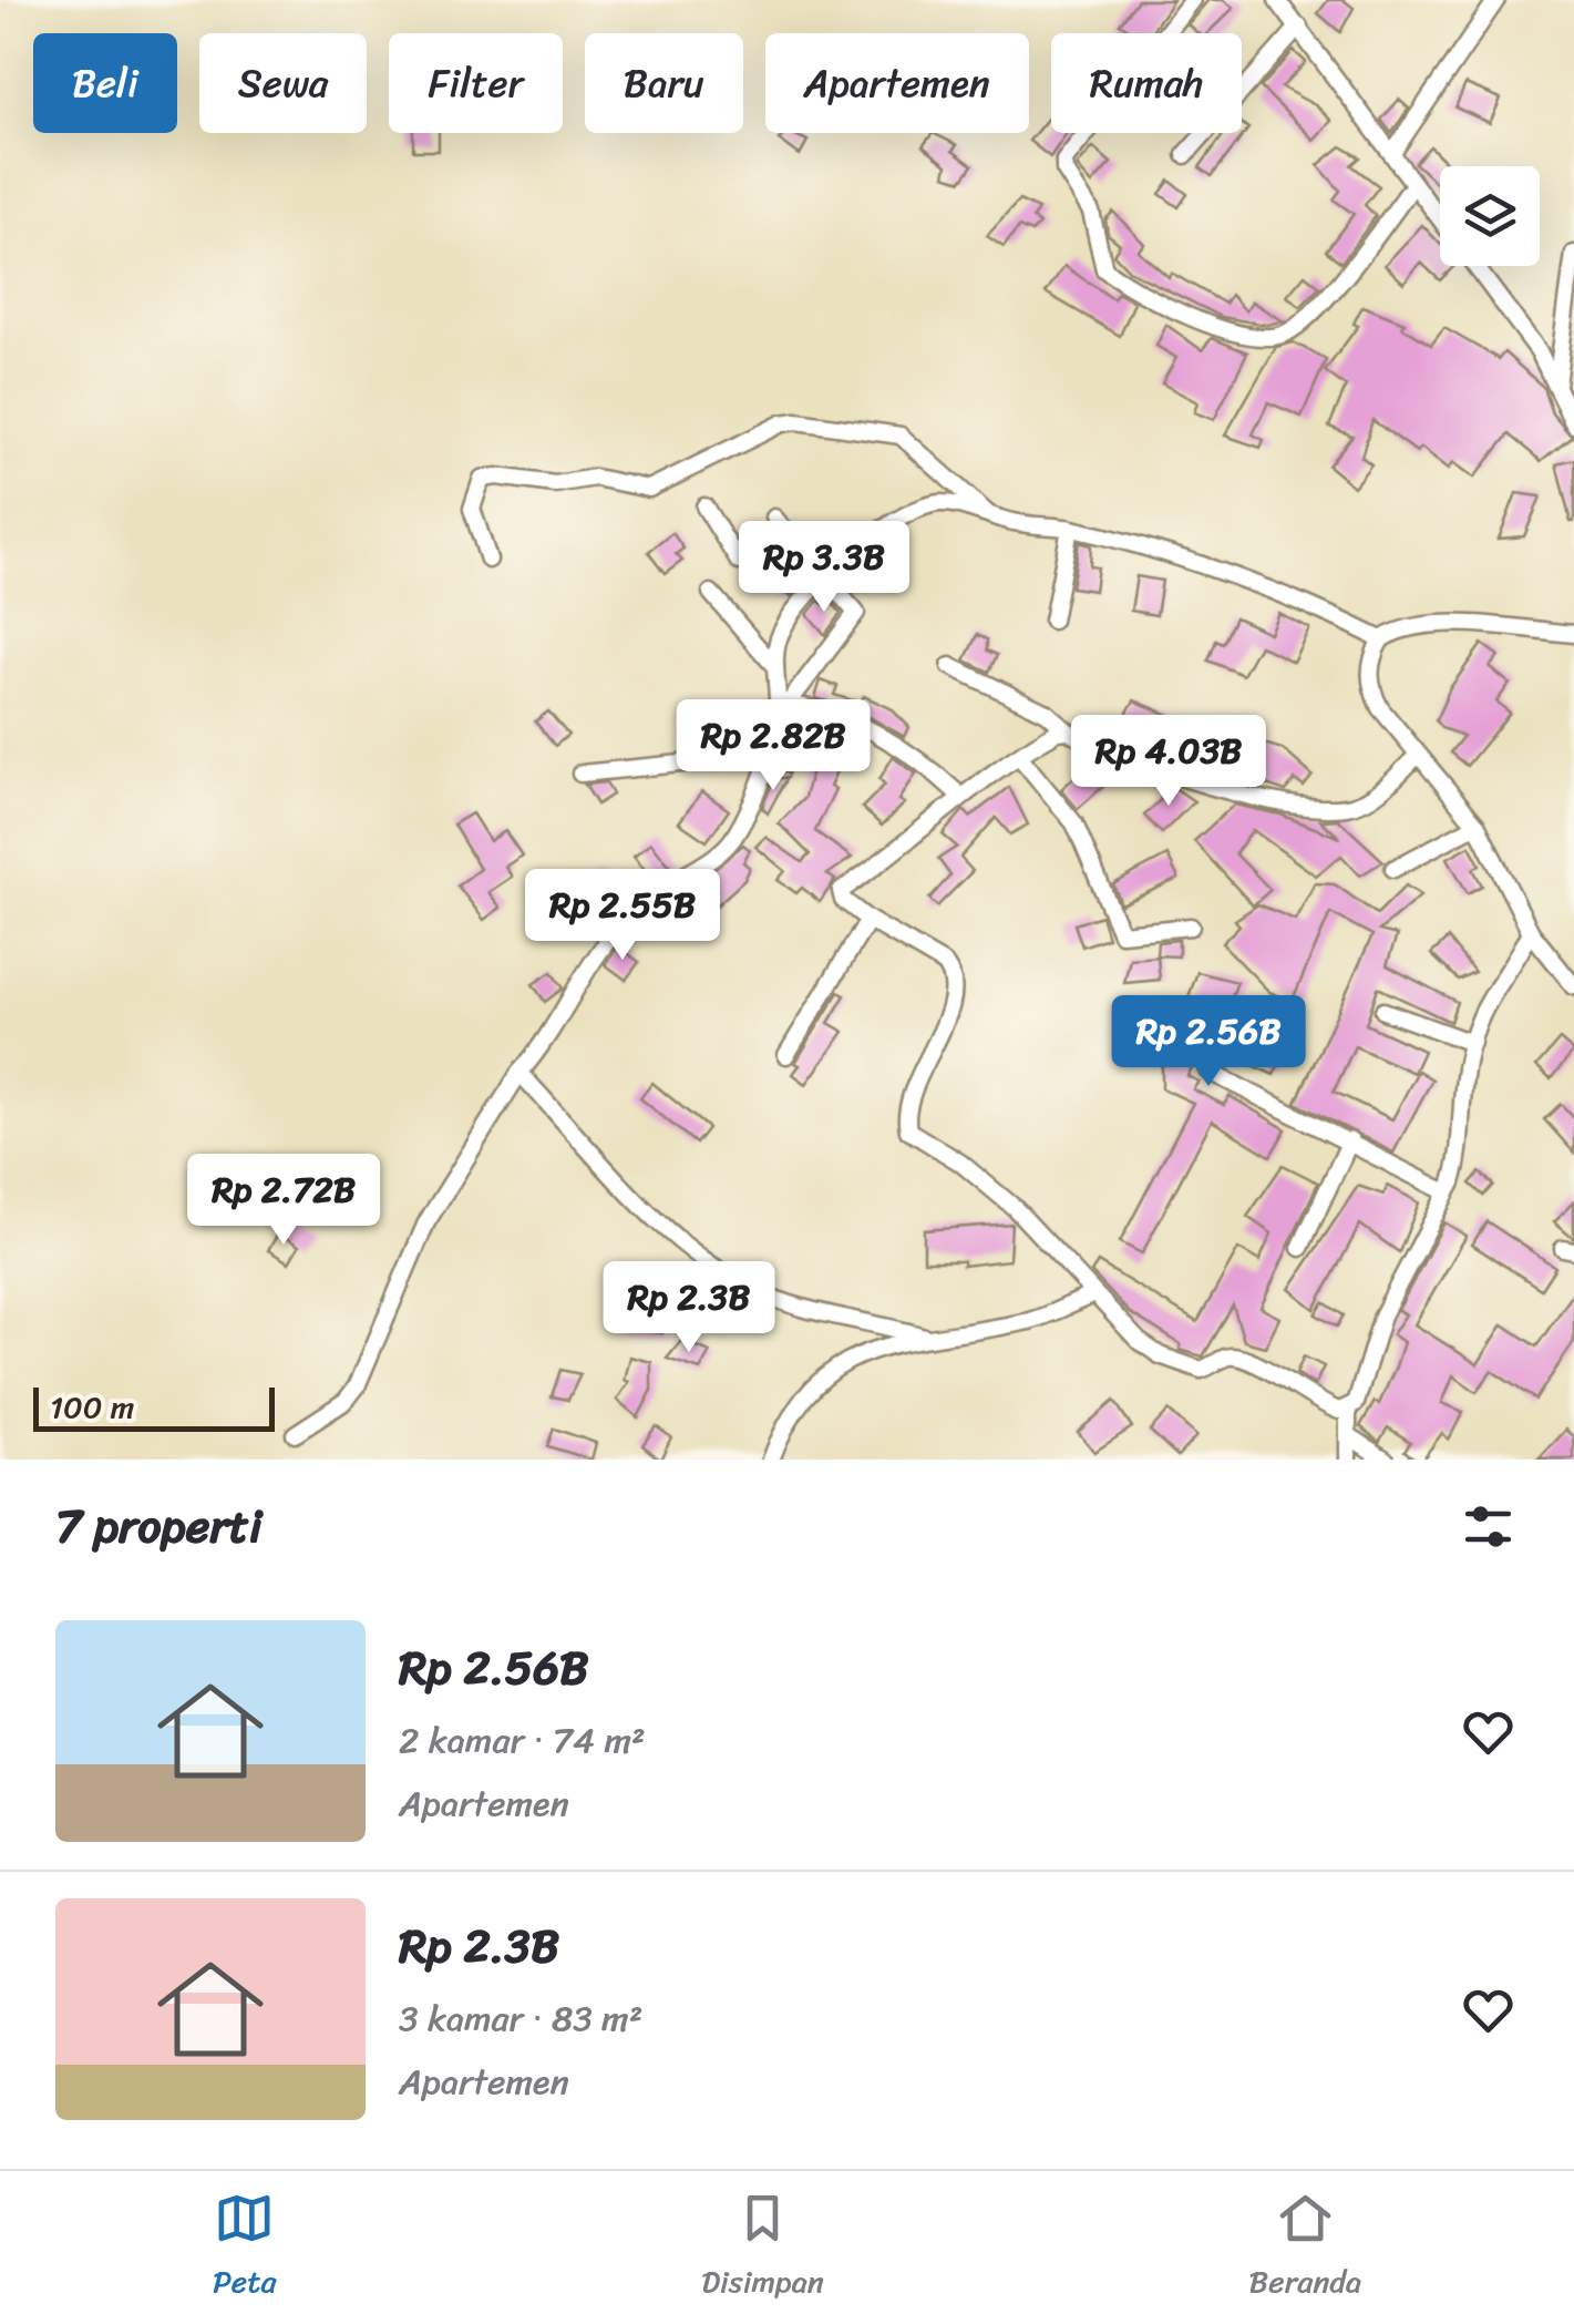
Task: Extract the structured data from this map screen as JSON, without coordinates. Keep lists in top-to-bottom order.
{
  "scale_bar": "100 m",
  "page": {
    "chip": [
      "Beli",
      "Sewa",
      "Filter",
      "Baru",
      "Apartemen",
      "Rumah"
    ],
    "price": [
      "Rp 3.3B",
      "Rp 2.82B",
      "Rp 4.03B",
      "Rp 2.55B",
      "Rp 2.56B",
      "Rp 2.72B",
      "Rp 2.3B"
    ],
    "scale": "100 m",
    "heading": "7 properti",
    "list": [
      {
        "name": "Rp 2.56B",
        "note": "2 kamar · 74 m² · Apartemen"
      },
      {
        "name": "Rp 2.3B",
        "note": "3 kamar · 83 m² · Apartemen"
      }
    ],
    "tabs": ["Peta", "Disimpan", "Beranda"]
  }
}
